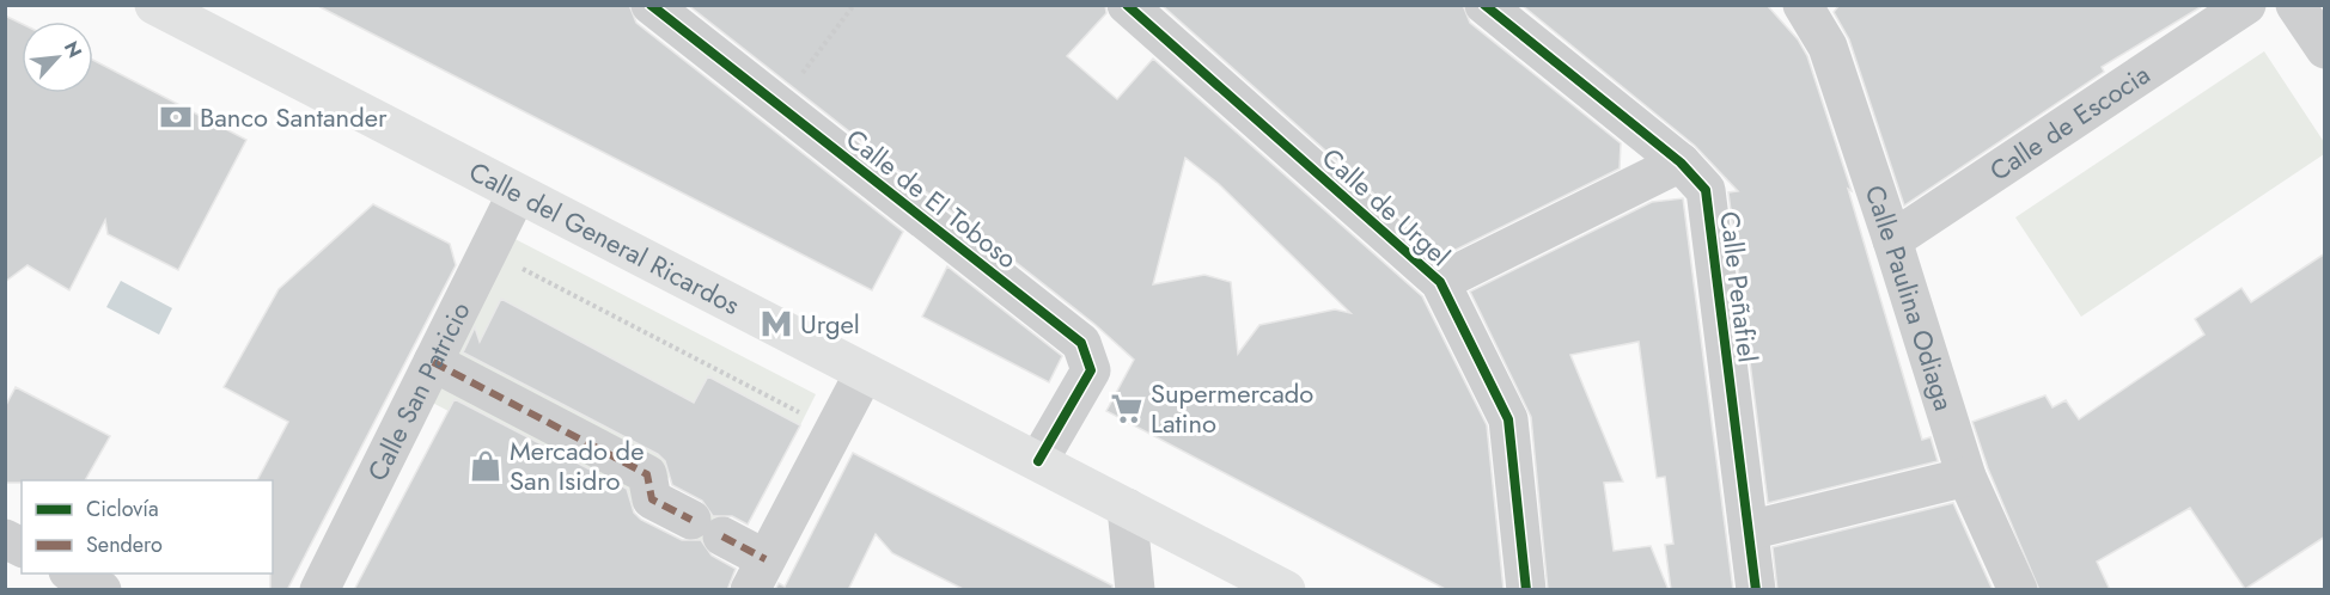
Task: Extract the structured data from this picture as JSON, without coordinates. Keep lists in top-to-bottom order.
{
  "streets": {
    "main road": ["Calle del General Ricardos"],
    "street": [
      "Calle de Escocia",
      "Calle de El Toboso",
      "Calle de Urgel",
      "Calle Peñafiel",
      "Calle Paulina Odiaga",
      "Calle San Patricio"
    ]
  },
  "crossings": [
    ["Calle de Escocia", "Calle Paulina Odiaga"],
    ["Calle de El Toboso", "Calle del General Ricardos"],
    ["Calle del General Ricardos", "Calle San Patricio"]
  ],
  "places": {
    "bank": ["Banco Santander"],
    "metro station": ["Urgel"],
    "supermarket": ["Supermercado Latino"],
    "shop": ["Mercado de San Isidro"]
  },
  "legend": ["Ciclovía", "Sendero"],
  "north": "top right"
}
